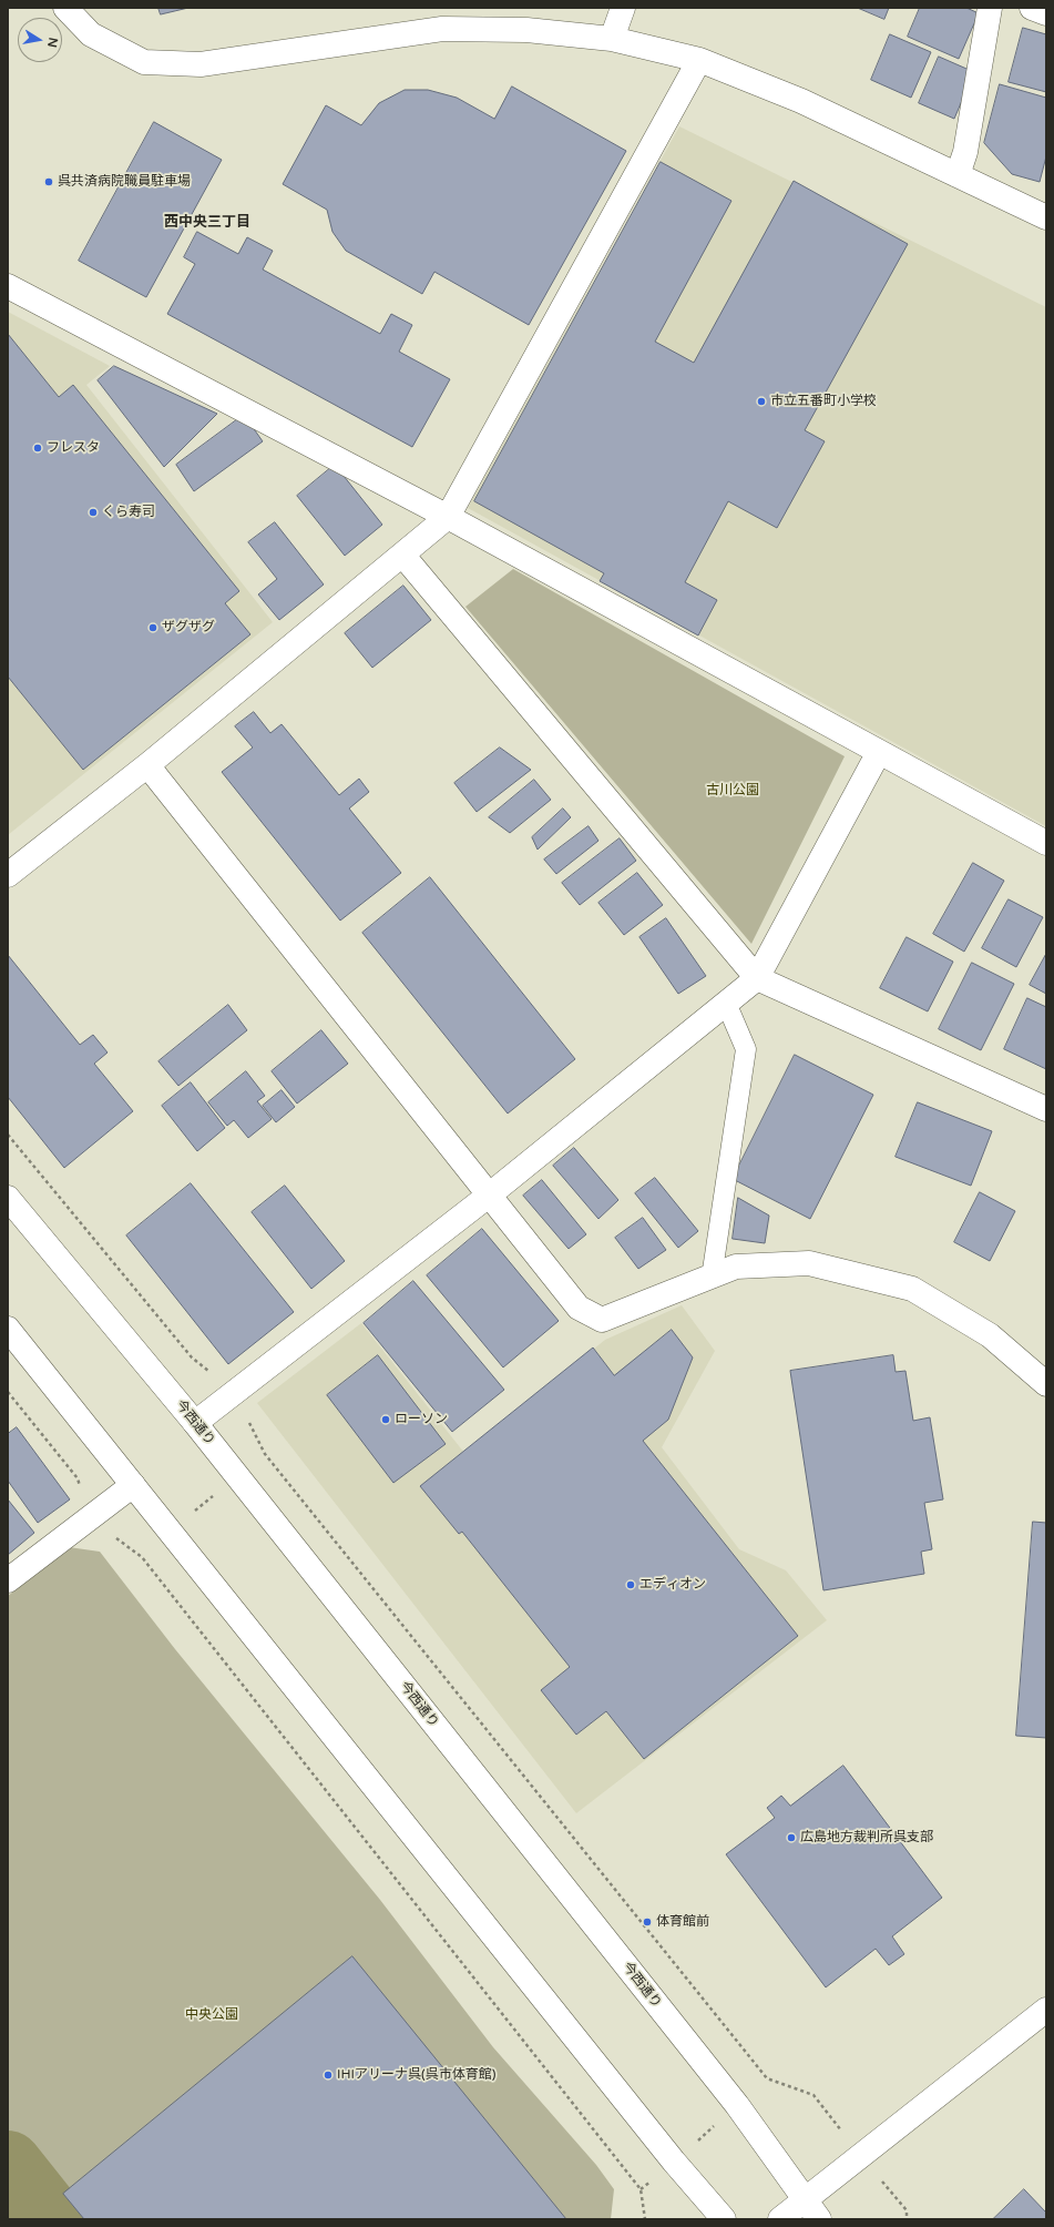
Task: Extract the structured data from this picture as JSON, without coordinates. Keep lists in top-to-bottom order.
{
  "streets": {
    "street": ["今西通り"]
  },
  "districts": ["西中央三丁目"],
  "parks": ["古川公園", "中央公園"],
  "places": [
    "呉共済病院職員駐車場",
    "市立五番町小学校",
    "フレスタ",
    "くら寿司",
    "ザグザグ",
    "ローソン",
    "エディオン",
    "広島地方裁判所呉支部",
    "体育館前",
    "IHIアリーナ呉(呉市体育館)"
  ],
  "north": "right"
}
